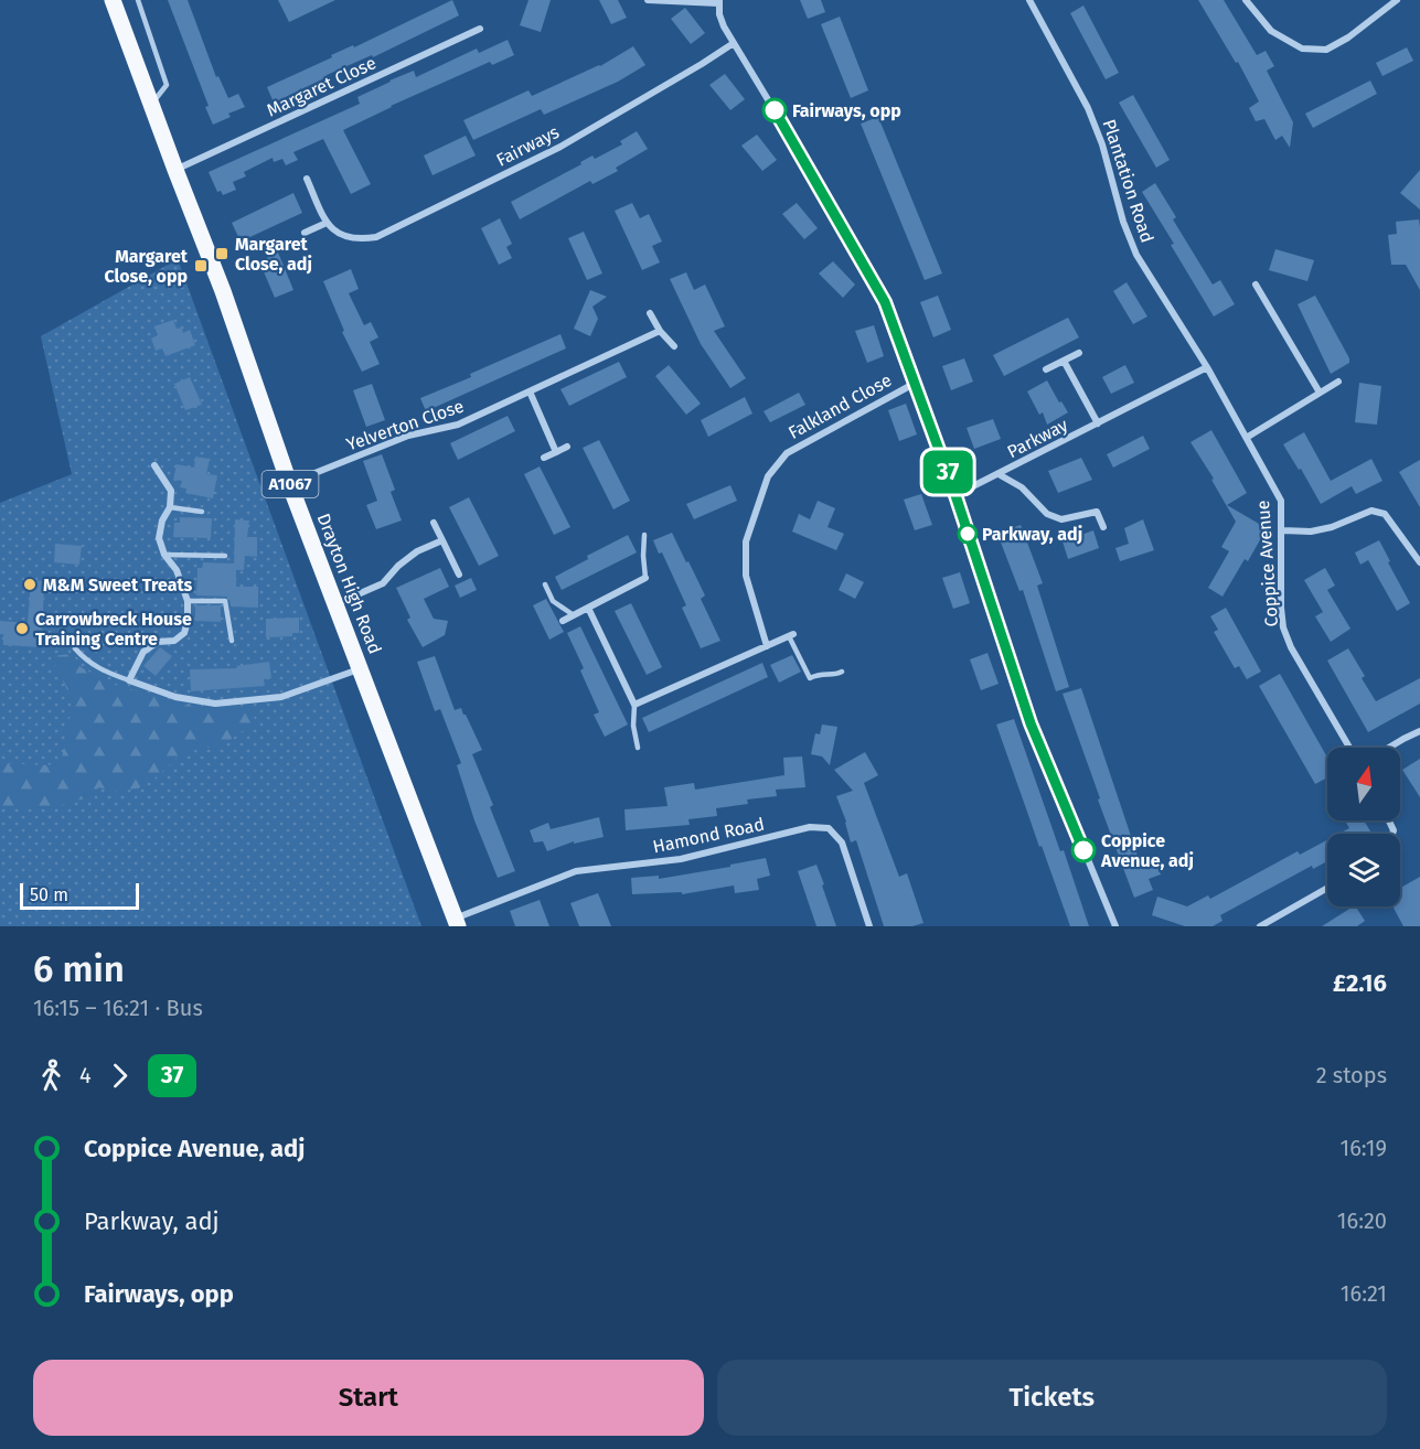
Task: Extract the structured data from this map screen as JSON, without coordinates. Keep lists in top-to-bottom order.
{
  "streets": {
    "main road": ["A1067", "Drayton High Road"],
    "street": [
      "Margaret Close",
      "Fairways",
      "Plantation Road",
      "Falkland Close",
      "Yelverton Close",
      "Parkway",
      "Coppice Avenue",
      "Hamond Road"
    ]
  },
  "crossings": [
    ["Margaret Close", "Drayton High Road"],
    ["Plantation Road", "Parkway"],
    ["Plantation Road", "Coppice Avenue"],
    ["Yelverton Close", "Drayton High Road"],
    ["Parkway", "Coppice Avenue"],
    ["Drayton High Road", "Hamond Road"]
  ],
  "places": {
    "other": [
      "Fairways, opp",
      "Parkway, adj",
      "M&M Sweet Treats",
      "Carrowbreck House Training Centre",
      "Coppice Avenue, adj"
    ],
    "transit": ["Margaret Close, adj", "Margaret Close, opp"]
  },
  "lines": ["bus line 37"],
  "scale_bar": "50 m",
  "north": "top",
  "page": {
    "on_map": "37",
    "scale": "50 m",
    "heading": ["6 min", "16:15 – 16:21 · Bus", "£2.16"],
    "legs": ["4", "37", "2 stops"],
    "list": [
      {
        "name": "Coppice Avenue, adj",
        "value": "16:19"
      },
      {
        "name": "Parkway, adj",
        "value": "16:20"
      },
      {
        "name": "Fairways, opp",
        "value": "16:21"
      }
    ],
    "buttons": ["Start", "Tickets"]
  }
}
